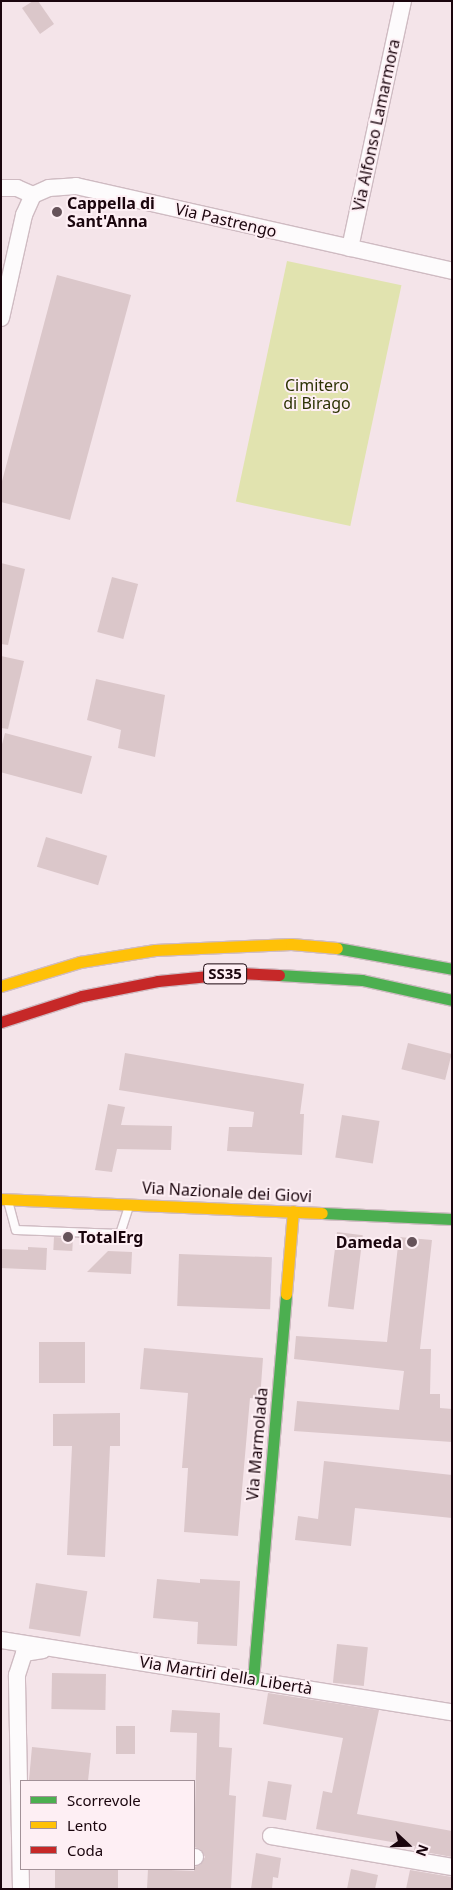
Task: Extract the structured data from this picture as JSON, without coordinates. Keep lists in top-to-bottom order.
{
  "streets": {
    "main road": ["SS35", "Via Nazionale dei Giovi", "Via Marmolada"],
    "street": ["Via Alfonso Lamarmora", "Via Pastrengo", "Via Martiri della Libertà"]
  },
  "crossings": [
    ["Via Alfonso Lamarmora", "Via Pastrengo"],
    ["Via Nazionale dei Giovi", "Via Marmolada"],
    ["Via Marmolada", "Via Martiri della Libertà"]
  ],
  "parks": ["Cimitero di Birago"],
  "places": ["Cappella di Sant'Anna", "TotalErg", "Dameda"],
  "legend": ["Scorrevole", "Lento", "Coda"],
  "north": "right"
}
